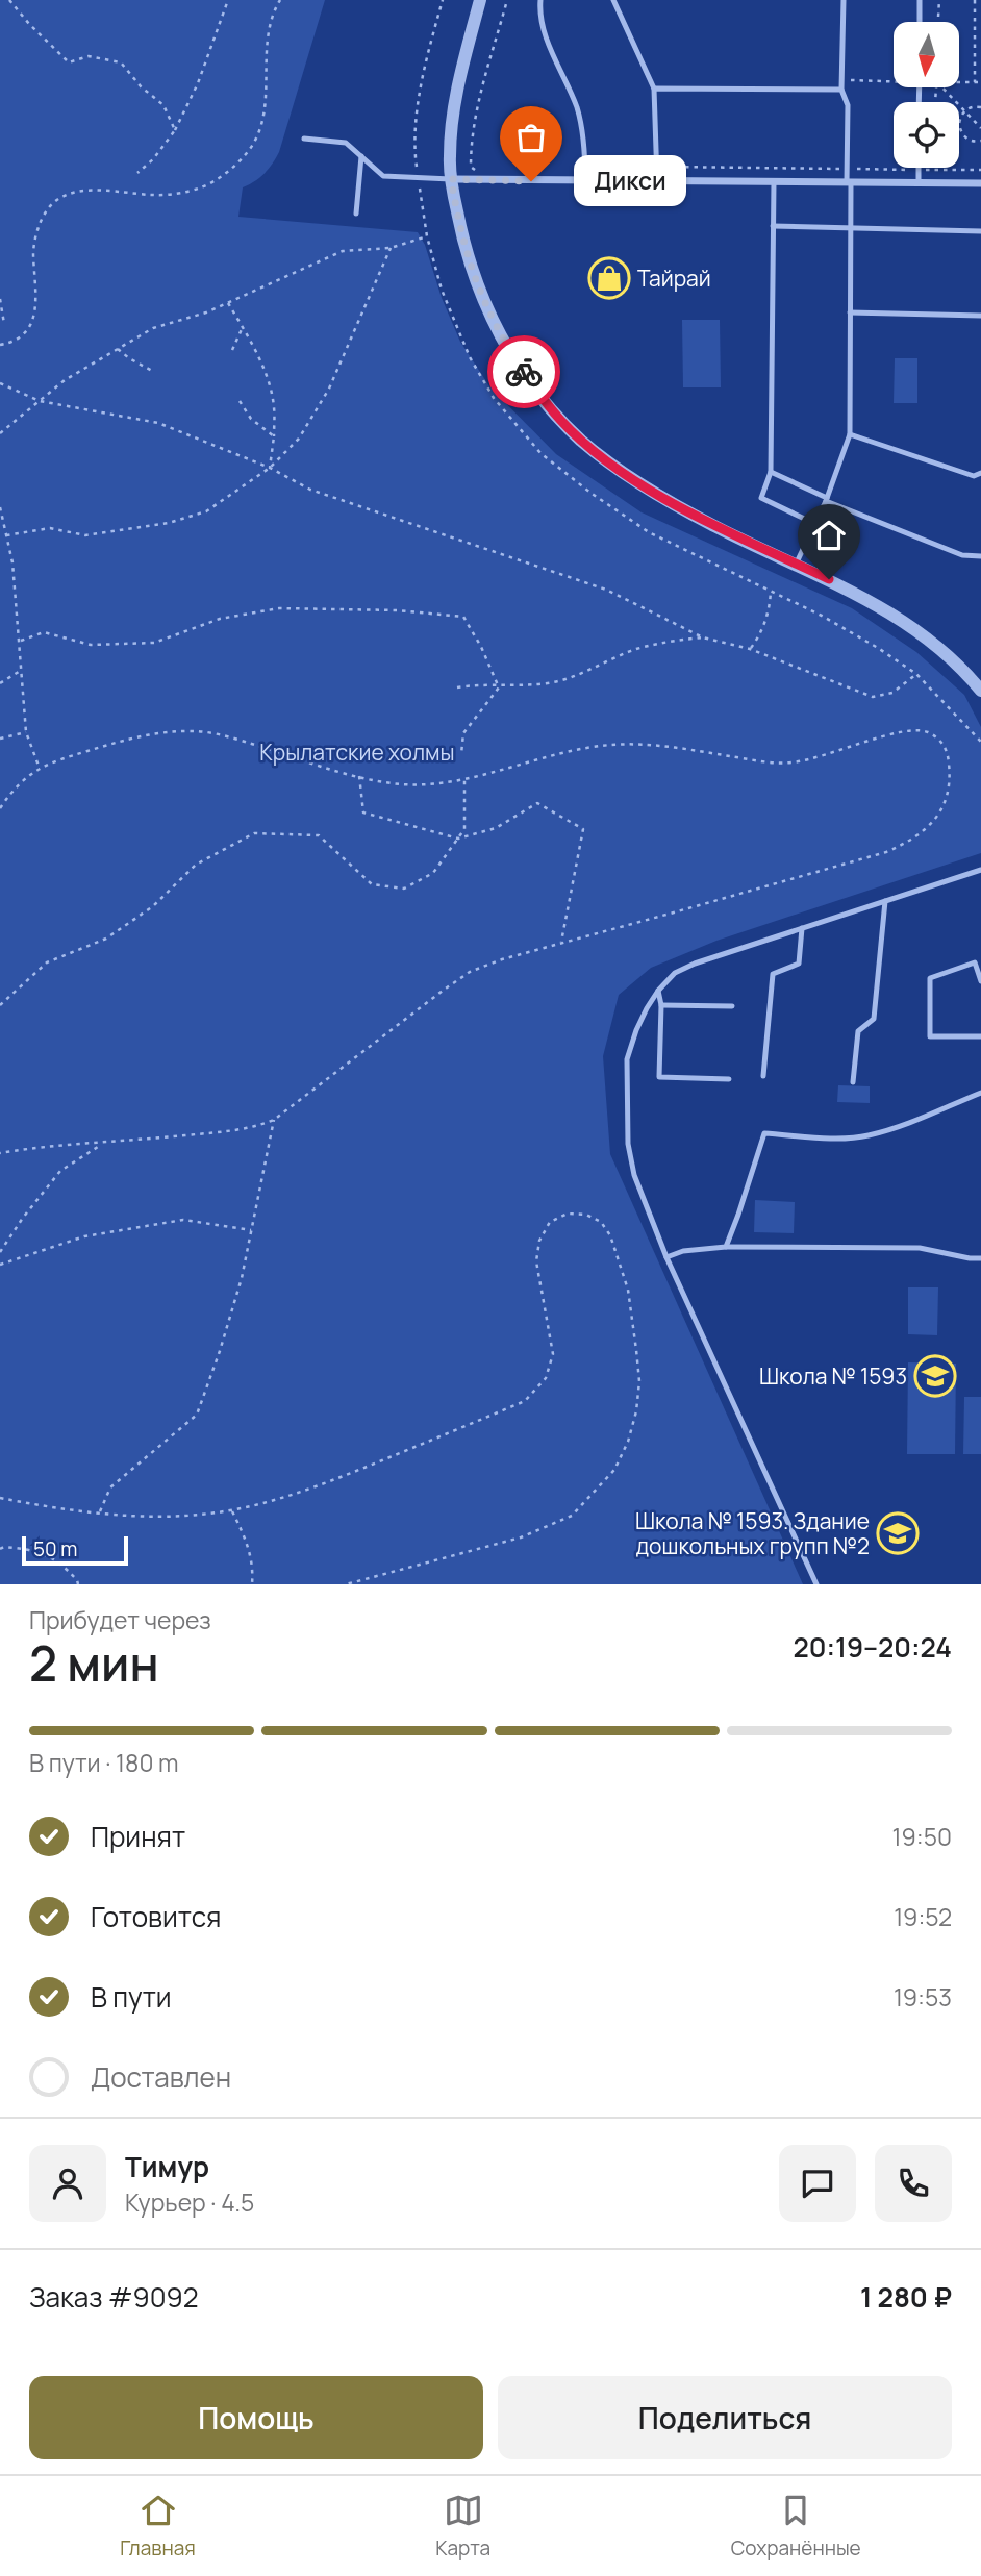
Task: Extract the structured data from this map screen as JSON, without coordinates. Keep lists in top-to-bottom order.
{
  "parks": ["Крылатские холмы"],
  "places": {
    "other": ["Дикси"],
    "shop": ["Тайрай"],
    "school or university": ["Школа № 1593", "Школа № 1593. Здание дошкольных групп №2"]
  },
  "scale_bar": "50 m",
  "north": "bottom",
  "page": {
    "bubble": "Дикси",
    "scale": "50 m",
    "heading": ["2 мин", "Прибудет через", "20:19–20:24"],
    "panel": [
      "Тимур",
      "Курьер · 4.5",
      "Заказ #9092",
      "1 280 ₽"
    ],
    "bar": "В пути · 180 m",
    "list": [
      ["Принят", "19:50"],
      ["Готовится", "19:52"],
      ["В пути", "19:53"],
      "Доставлен"
    ],
    "buttons": ["Помощь", "Поделиться"],
    "tabs": ["Главная", "Карта", "Сохранённые"]
  }
}
